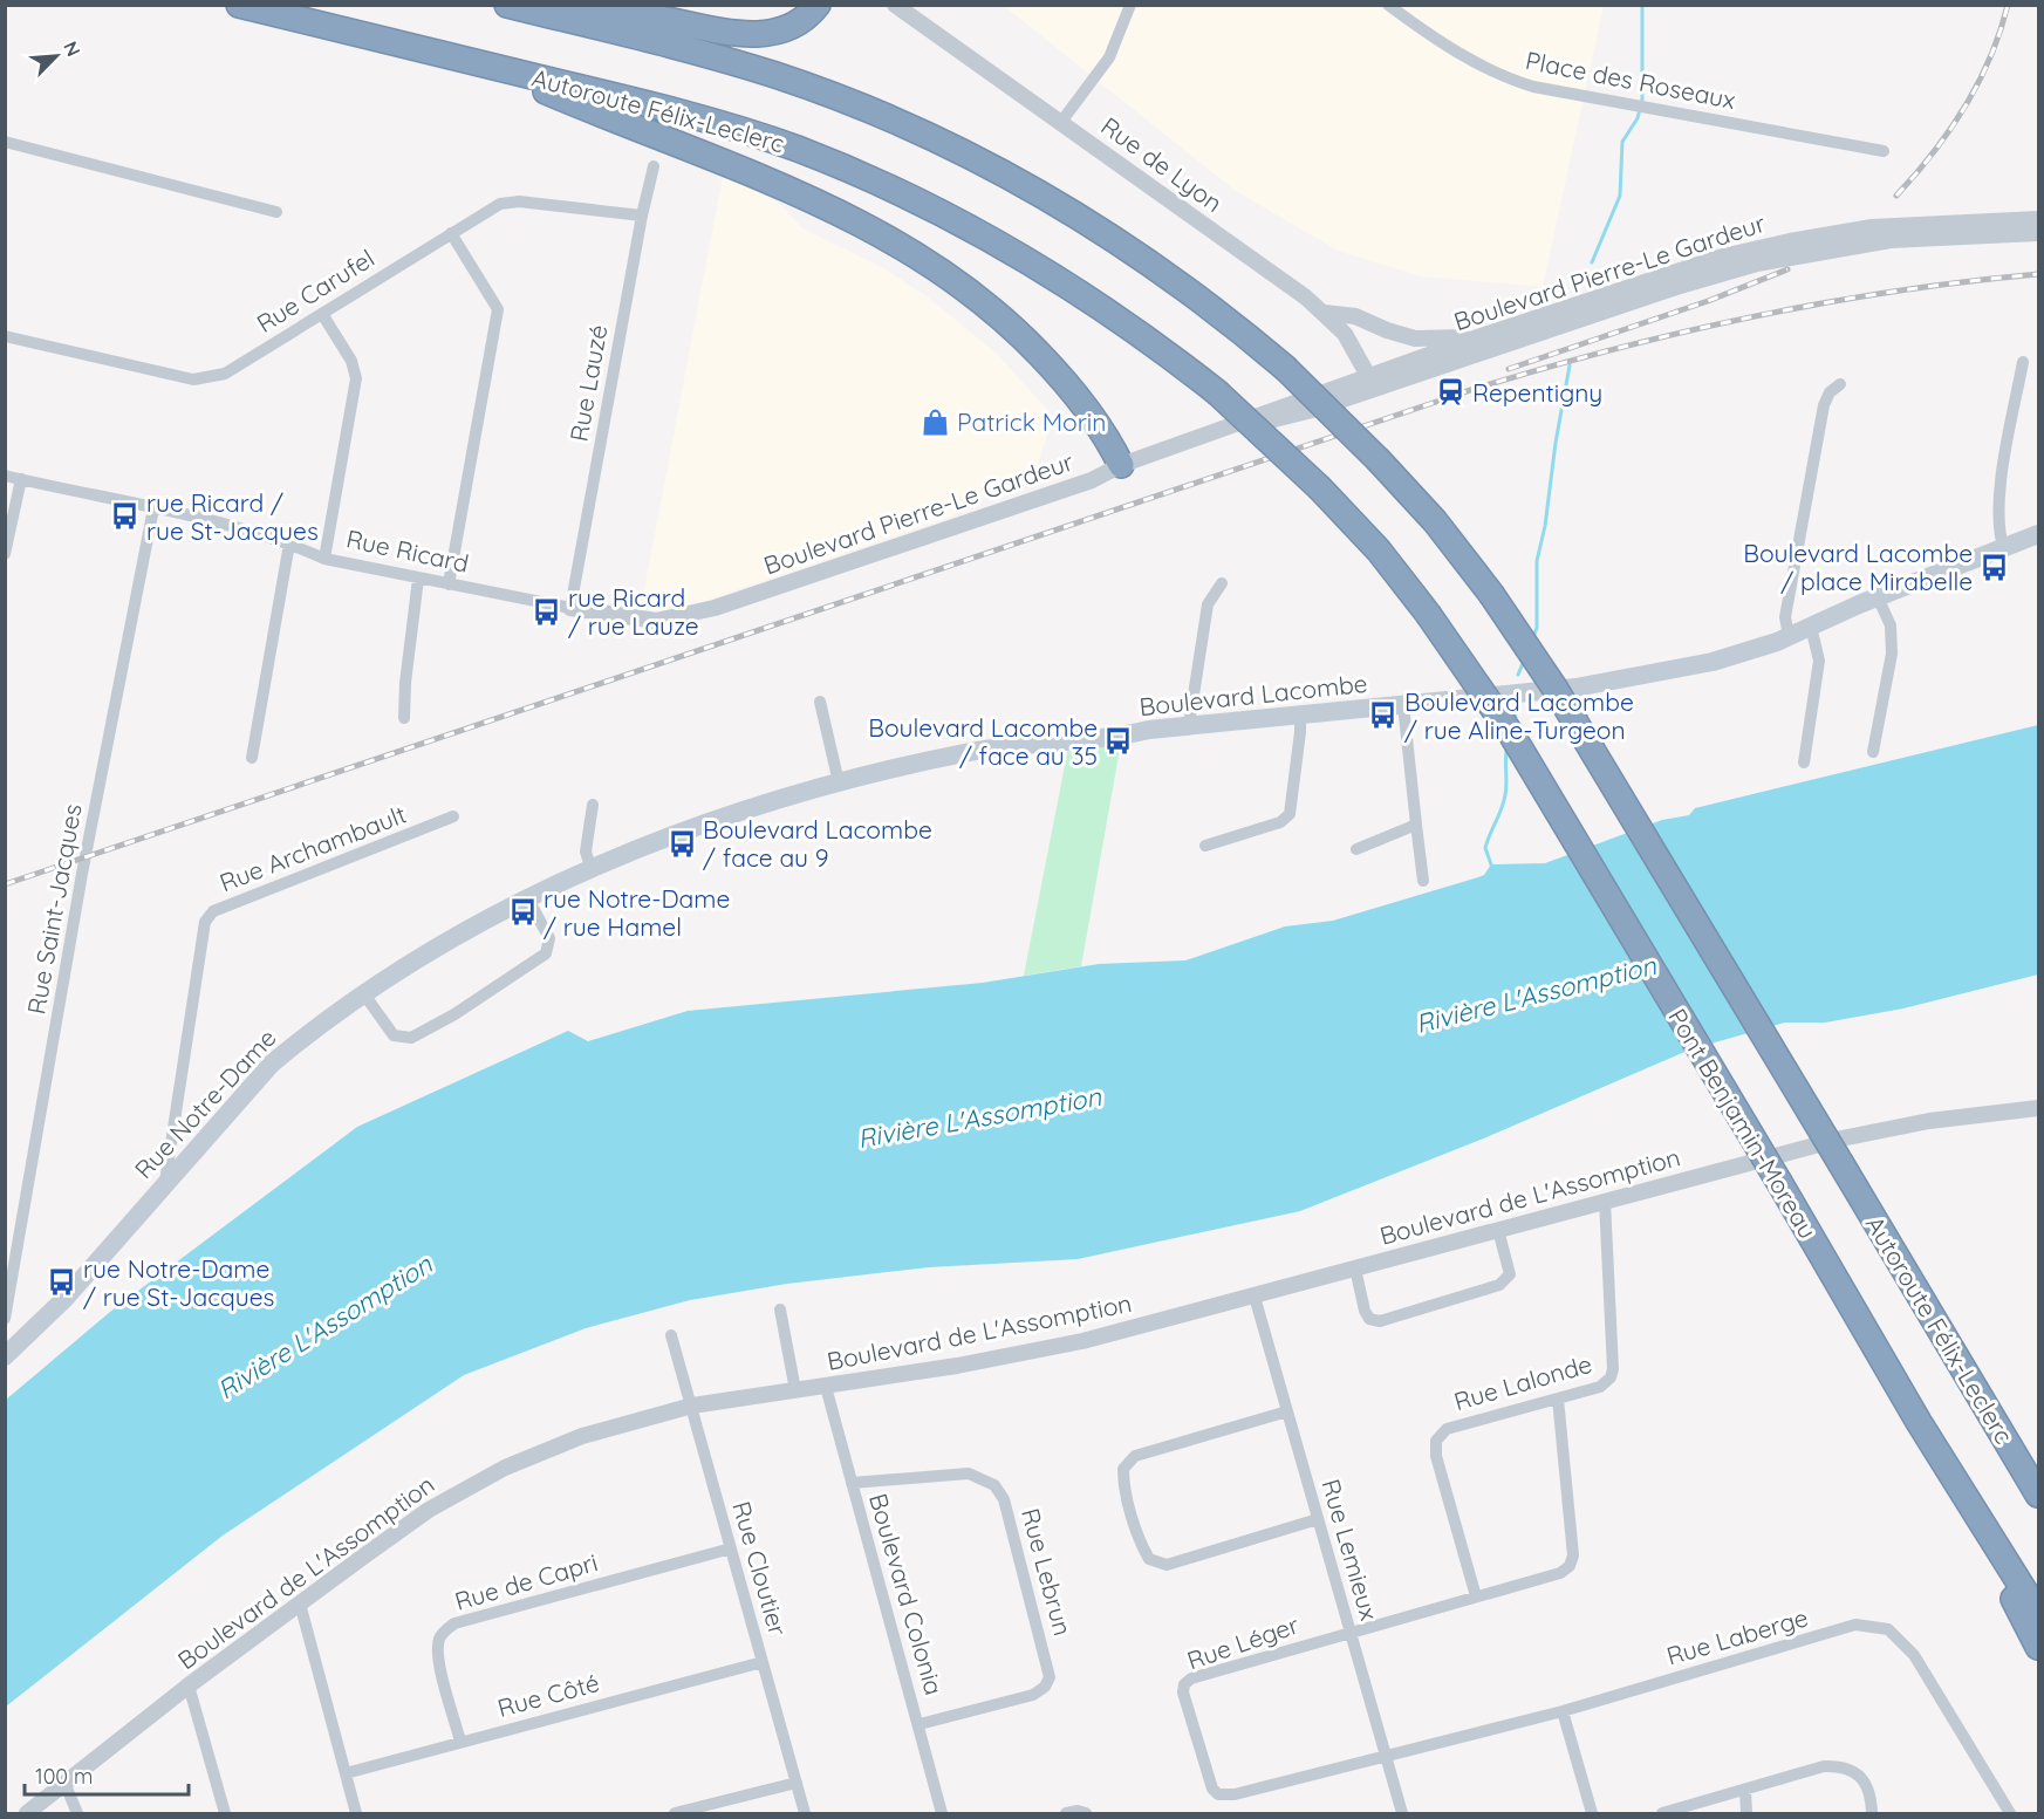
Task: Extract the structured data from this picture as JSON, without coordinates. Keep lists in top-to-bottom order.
{
  "streets": {
    "highway": ["Autoroute Félix-Leclerc", "Pont Benjamin-Moreau"],
    "main road": ["Boulevard Lacombe", "Rue Notre-Dame"],
    "street": [
      "Place des Roseaux",
      "Rue de Lyon",
      "Boulevard Pierre-Le Gardeur",
      "Rue Carufel",
      "Rue Lauzé",
      "Rue Ricard",
      "Rue Archambault",
      "Rue Saint-Jacques",
      "Boulevard de L'Assomption",
      "Rue Lalonde",
      "Rue Lemieux",
      "Rue Cloutier",
      "Rue Lebrun",
      "Rue de Capri",
      "Boulevard Colonia",
      "Rue Laberge",
      "Rue Léger",
      "Rue Côté"
    ]
  },
  "crossings": [
    ["Autoroute Félix-Leclerc", "Pont Benjamin-Moreau"],
    ["Rue de Lyon", "Boulevard Pierre-Le Gardeur"],
    ["Boulevard Pierre-Le Gardeur", "Rue Ricard"],
    ["Rue Carufel", "Rue Lauzé"],
    ["Rue Lauzé", "Rue Ricard"],
    ["Rue Ricard", "Rue Saint-Jacques"],
    ["Boulevard Lacombe", "Rue Notre-Dame"],
    ["Rue Archambault", "Rue Notre-Dame"],
    ["Boulevard de L'Assomption", "Rue Lalonde"],
    ["Boulevard de L'Assomption", "Rue Lemieux"],
    ["Boulevard de L'Assomption", "Rue Cloutier"],
    ["Boulevard de L'Assomption", "Boulevard Colonia"],
    ["Rue Lemieux", "Rue Laberge"],
    ["Rue Lemieux", "Rue Léger"],
    ["Rue Cloutier", "Rue de Capri"],
    ["Rue Cloutier", "Rue Côté"],
    ["Rue Lebrun", "Boulevard Colonia"],
    ["Rue de Capri", "Rue Côté"],
    ["Rue Laberge", "Rue Léger"]
  ],
  "water": ["Rivière L'Assomption"],
  "places": {
    "station": ["Repentigny"],
    "shop": ["Patrick Morin"],
    "bus stop": [
      "rue Ricard / rue St-Jacques",
      "Boulevard Lacombe / place Mirabelle",
      "rue Ricard / rue Lauze",
      "Boulevard Lacombe / rue Aline-Turgeon",
      "Boulevard Lacombe / face au 35",
      "Boulevard Lacombe / face au 9",
      "rue Notre-Dame / rue Hamel",
      "rue Notre-Dame / rue St-Jacques"
    ]
  },
  "scale_bar": "100 m",
  "north": "top right"
}
